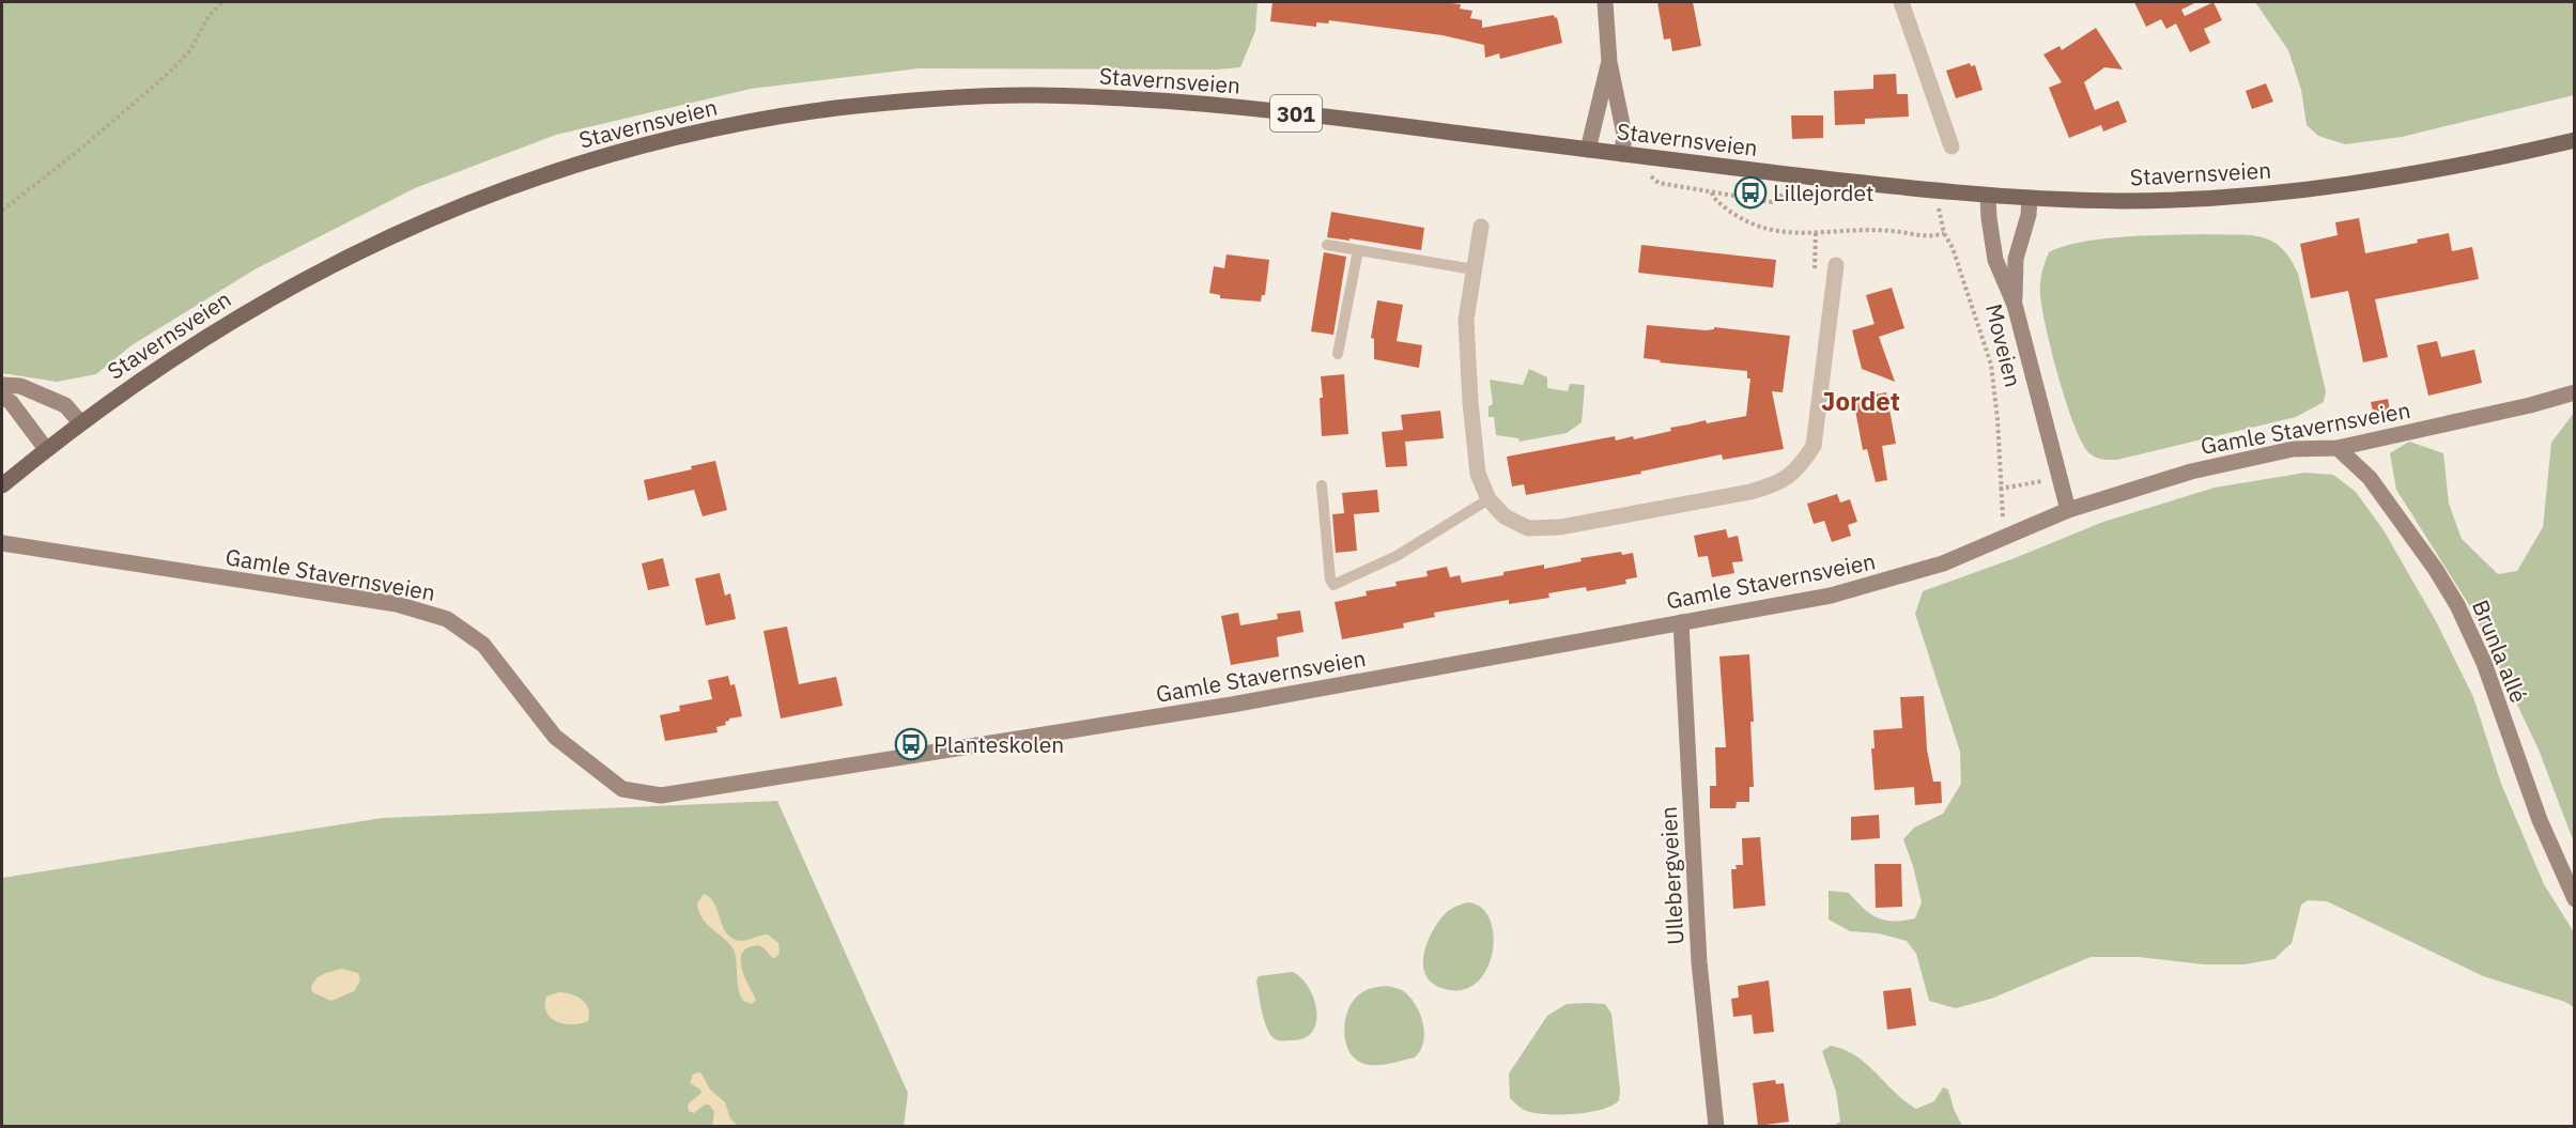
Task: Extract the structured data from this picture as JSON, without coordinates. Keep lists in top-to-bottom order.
{
  "streets": {
    "main road": ["Stavernsveien", "301"],
    "street": ["Gamle Stavernsveien", "Brunla allé", "Ullebergveien"],
    "path": ["Moveien"]
  },
  "crossings": [
    ["Moveien", "Gamle Stavernsveien"],
    ["Gamle Stavernsveien", "Brunla allé"],
    ["Gamle Stavernsveien", "Ullebergveien"]
  ],
  "districts": ["Jordet"],
  "places": {
    "bus stop": ["Lillejordet", "Planteskolen"]
  }
}
